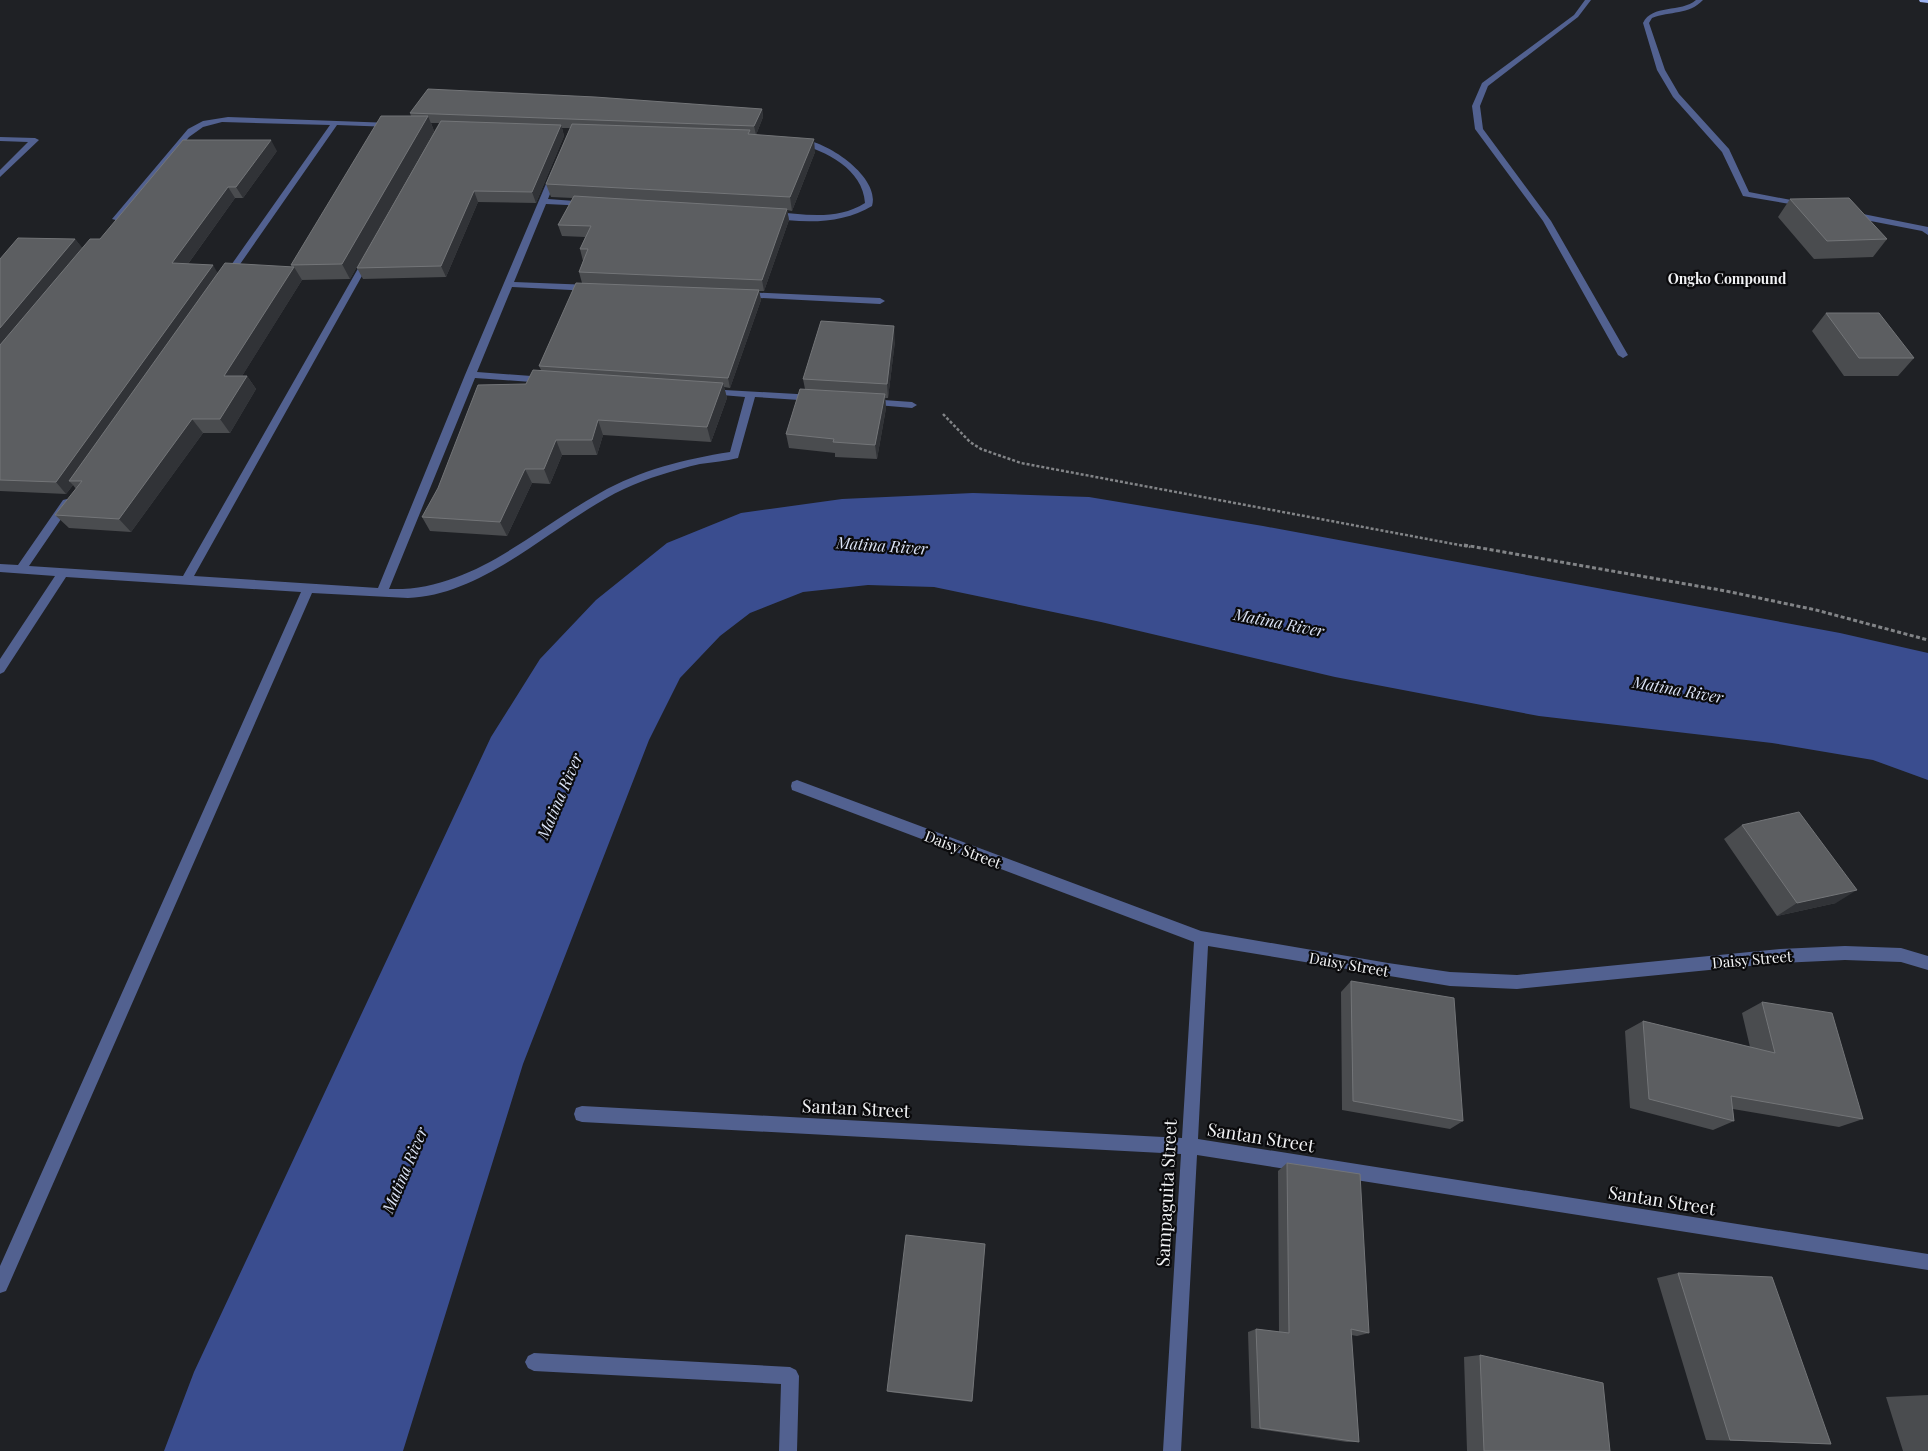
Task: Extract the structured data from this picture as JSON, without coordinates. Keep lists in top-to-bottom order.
{
  "streets": {
    "street": ["Daisy Street", "Santan Street", "Sampaguita Street"]
  },
  "crossings": [
    ["Daisy Street", "Sampaguita Street"],
    ["Santan Street", "Sampaguita Street"]
  ],
  "districts": ["Ongko Compound"],
  "water": ["Matina River"]
}
